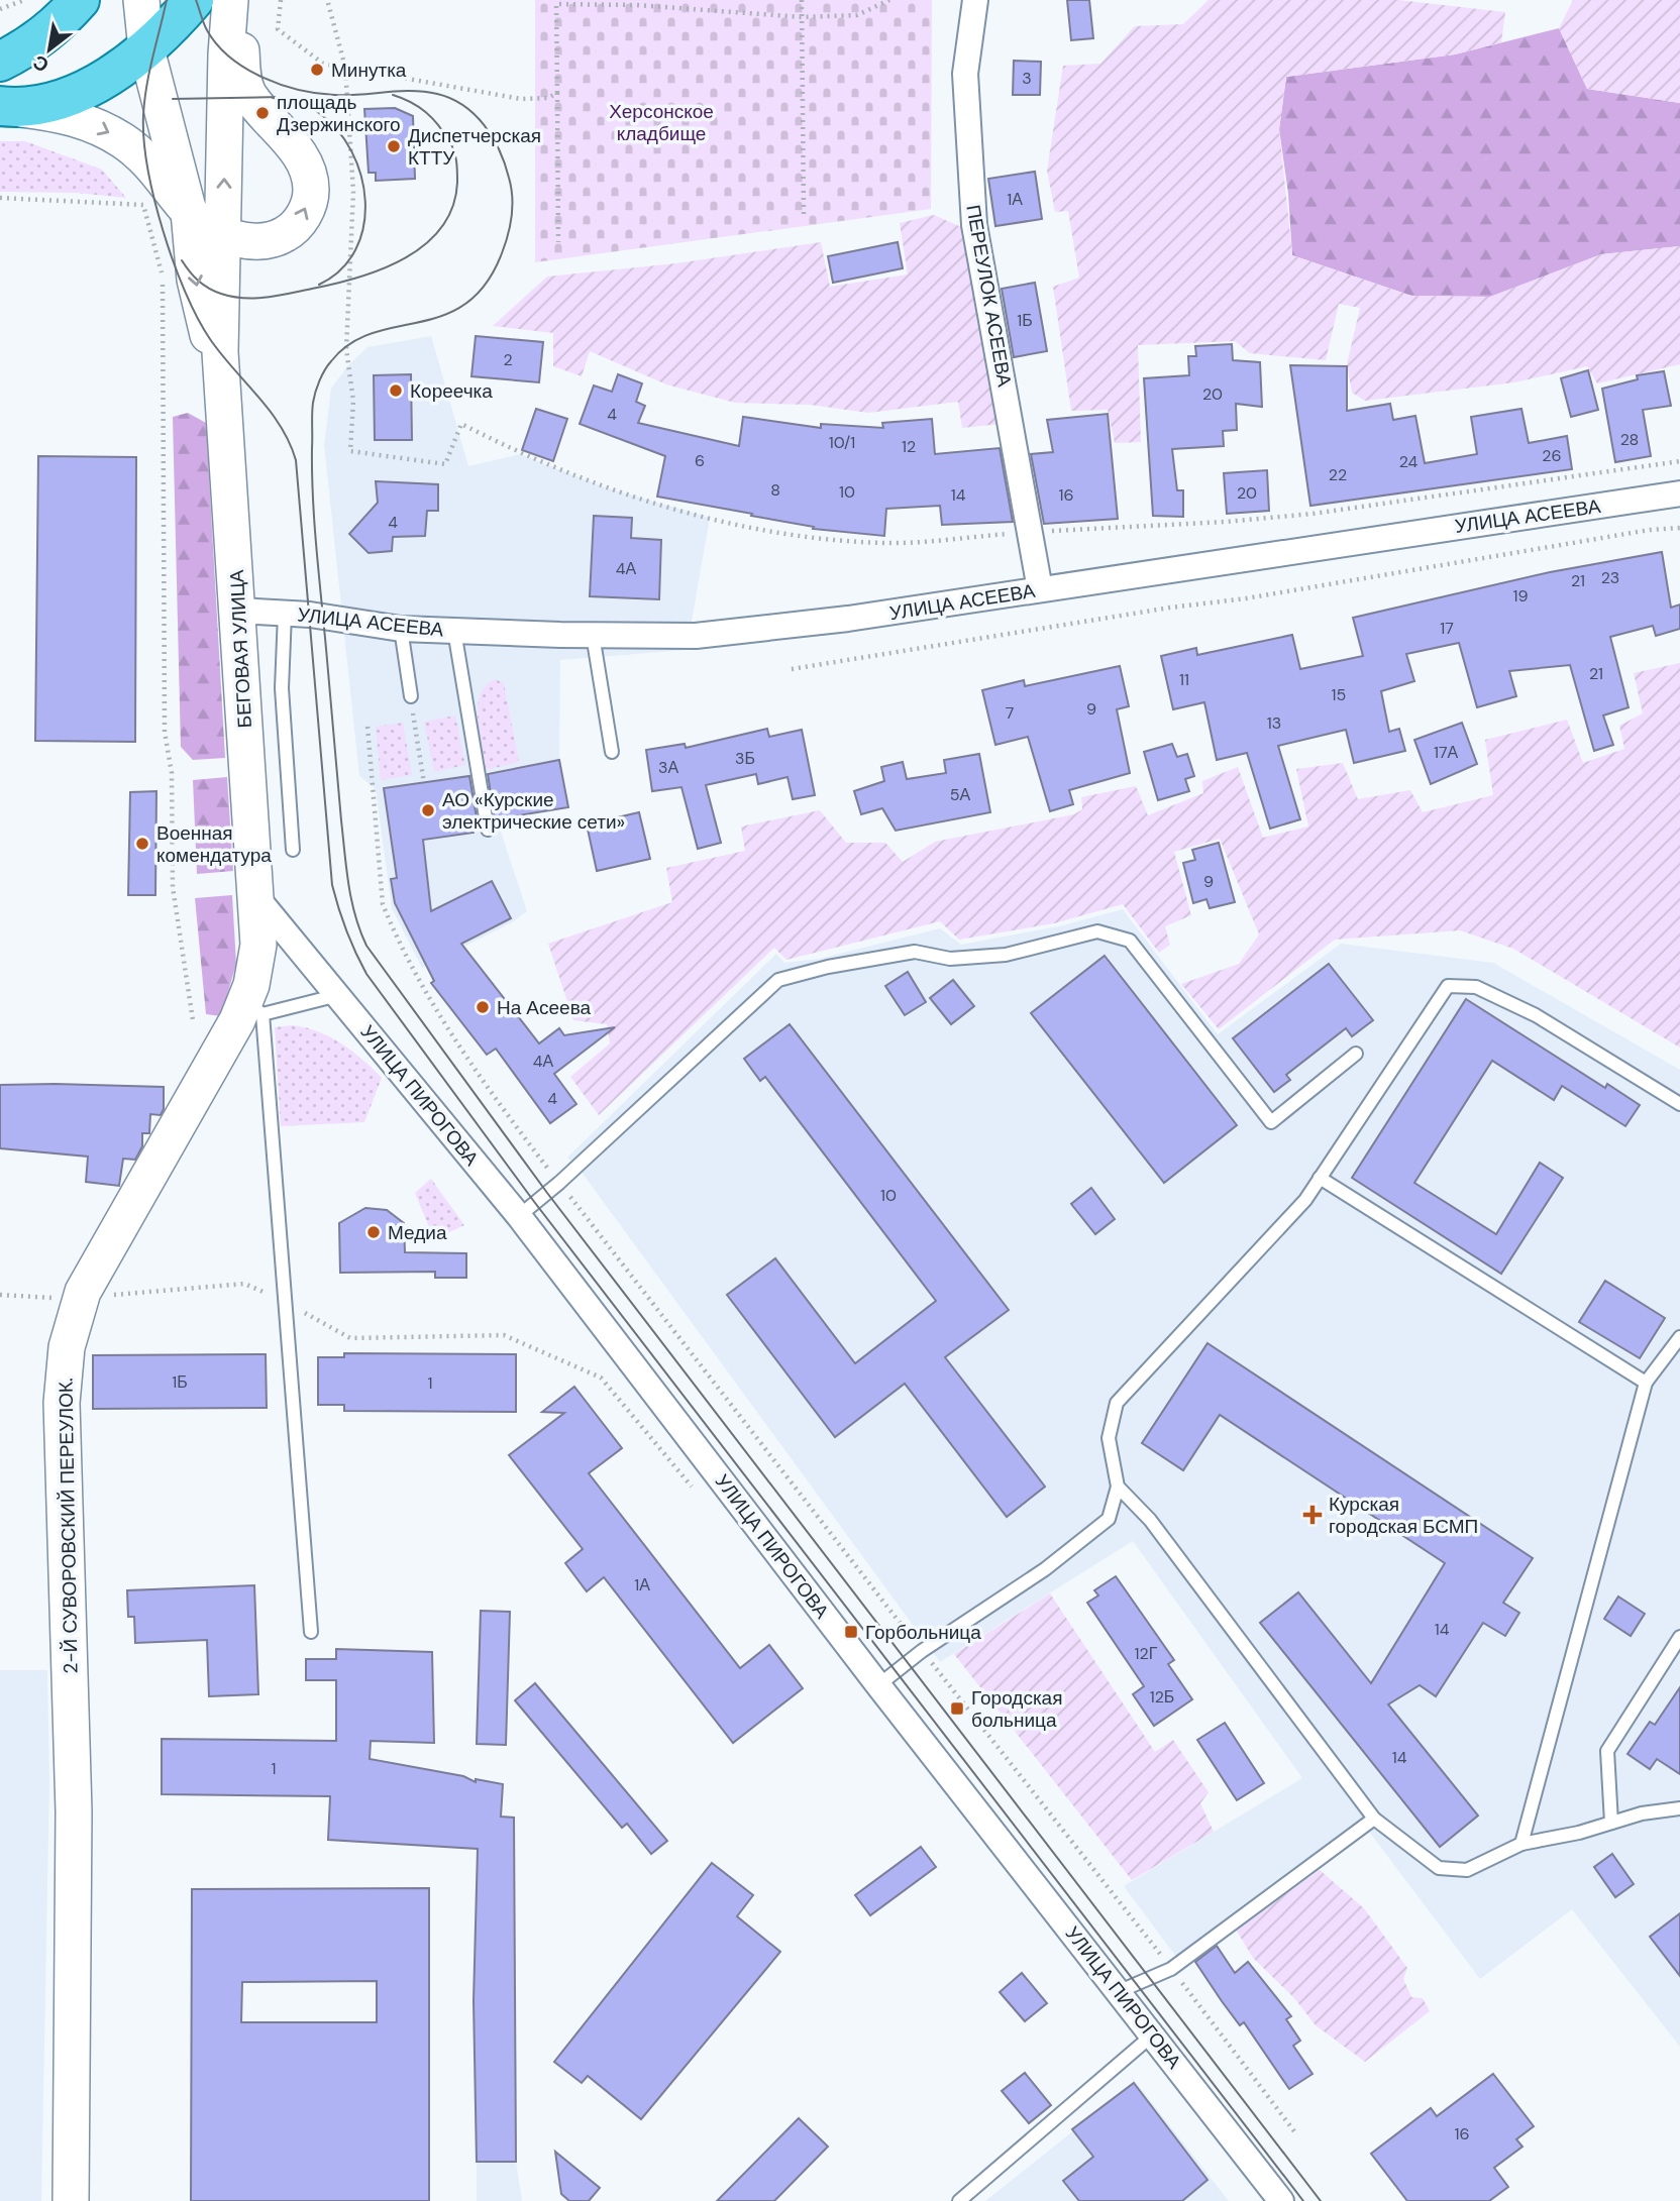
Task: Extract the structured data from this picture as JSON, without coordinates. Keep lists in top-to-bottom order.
{
  "streets": {
    "street": [
      "ПЕРЕУЛОК АСЕЕВА",
      "УЛИЦА АСЕЕВА",
      "БЕГОВАЯ УЛИЦА",
      "УЛИЦА ПИРОГОВА",
      "2-Й СУВОРОВСКИЙ ПЕРЕУЛОК."
    ]
  },
  "crossings": [
    ["ПЕРЕУЛОК АСЕЕВА", "УЛИЦА АСЕЕВА"],
    ["УЛИЦА АСЕЕВА", "БЕГОВАЯ УЛИЦА"],
    ["БЕГОВАЯ УЛИЦА", "УЛИЦА ПИРОГОВА"],
    ["БЕГОВАЯ УЛИЦА", "2-Й СУВОРОВСКИЙ ПЕРЕУЛОК."],
    ["УЛИЦА ПИРОГОВА", "2-Й СУВОРОВСКИЙ ПЕРЕУЛОК."]
  ],
  "parks": ["Херсонское кладбище"],
  "places": {
    "other": [
      "Минутка",
      "площадь Дзержинского",
      "Диспетчерская КТТУ",
      "Кореечка",
      "АО «Курские электрические сети»",
      "Военная комендатура",
      "На Асеева",
      "Медиа"
    ],
    "health": ["Курская городская БСМП"],
    "transit": ["Горбольница", "Городская больница"]
  },
  "house_numbers": [
    "3",
    "1А",
    "1Б",
    "2",
    "20",
    "4",
    "28",
    "10/1",
    "12",
    "26",
    "6",
    "24",
    "22",
    "8",
    "10",
    "20",
    "14",
    "16",
    "4",
    "4А",
    "23",
    "21",
    "19",
    "17",
    "21",
    "11",
    "15",
    "9",
    "7",
    "13",
    "17А",
    "3Б",
    "3А",
    "5А",
    "9",
    "4А",
    "4",
    "10",
    "1Б",
    "1",
    "1А",
    "14",
    "12Г",
    "12Б",
    "14",
    "1",
    "16"
  ],
  "north": "bottom left"
}
